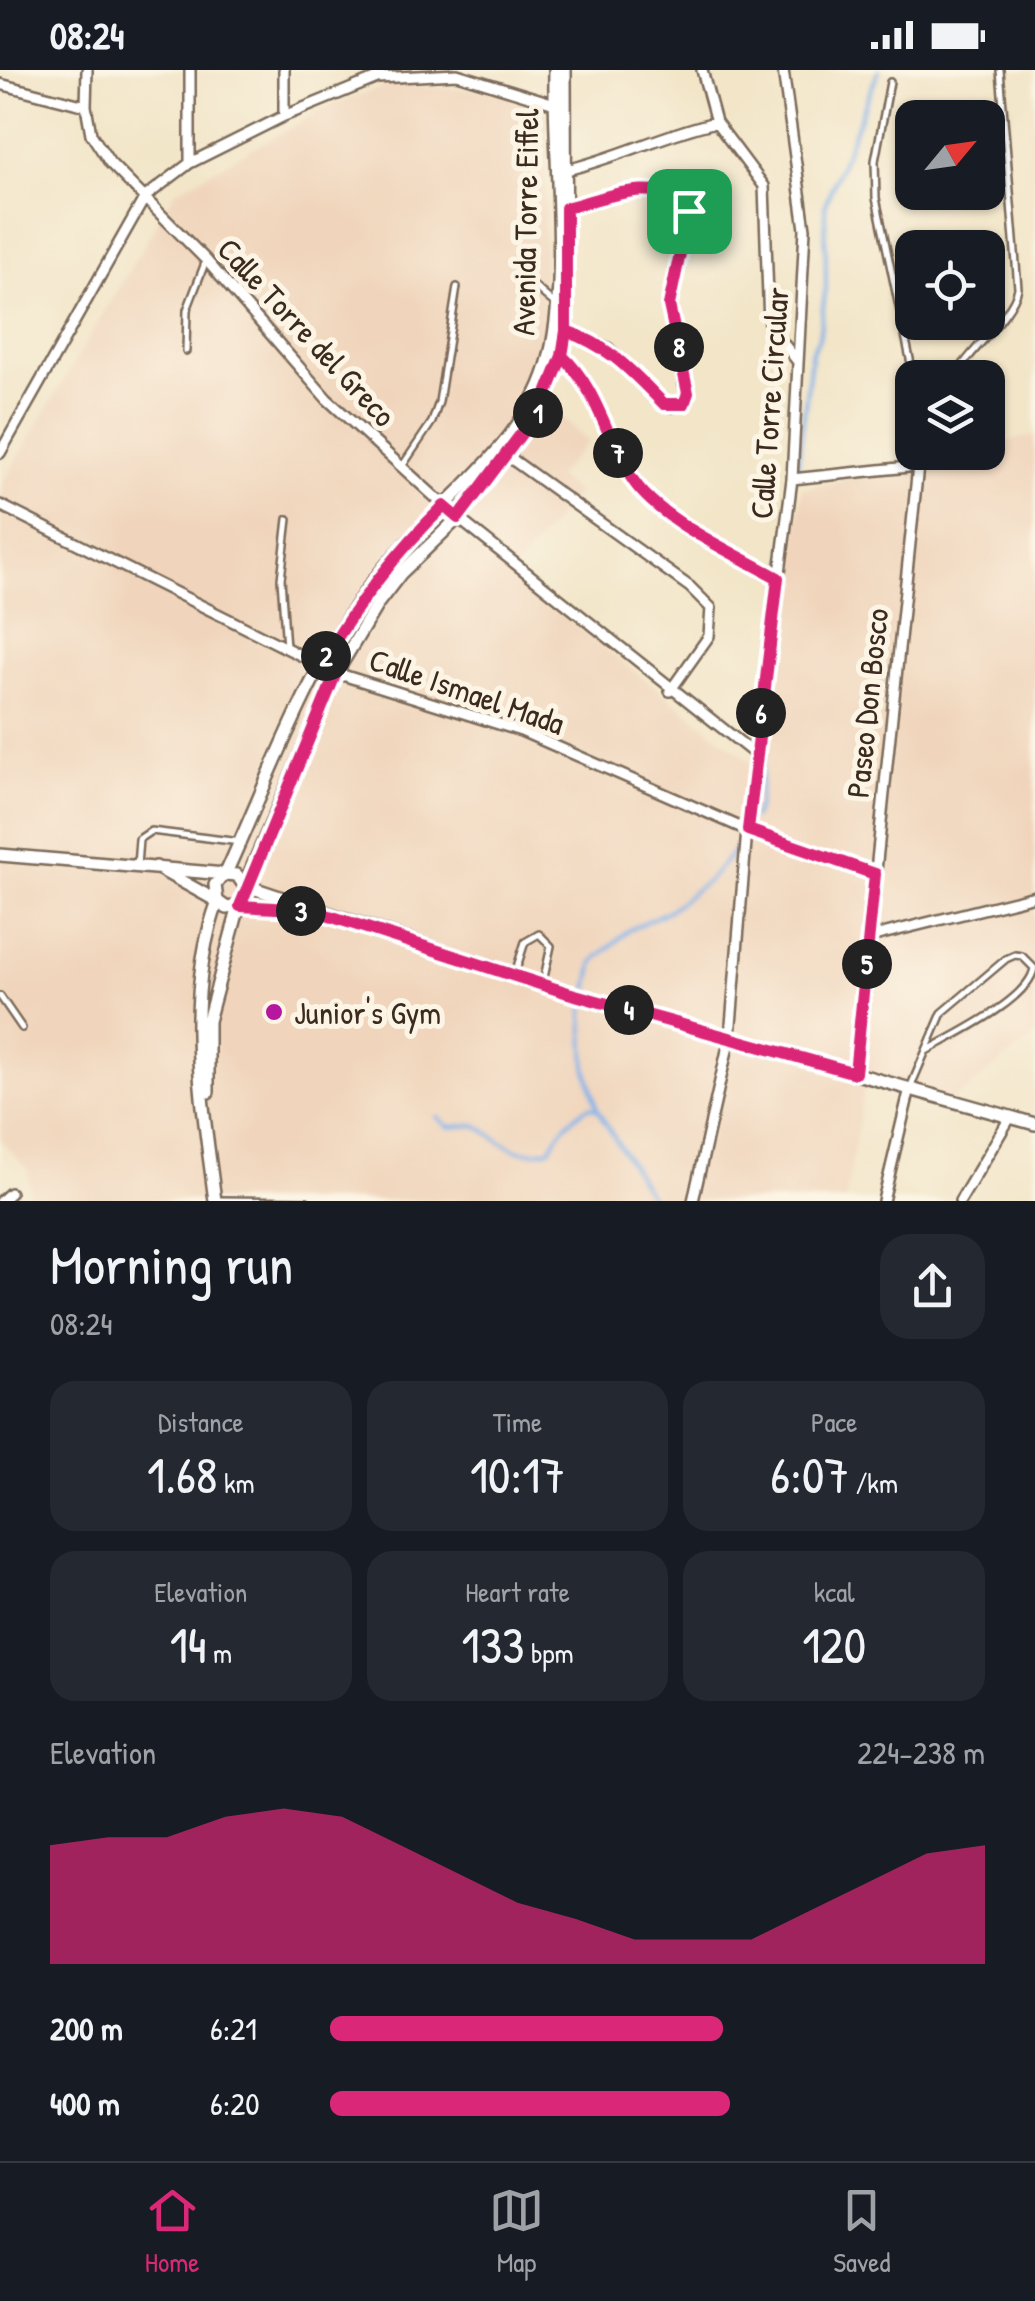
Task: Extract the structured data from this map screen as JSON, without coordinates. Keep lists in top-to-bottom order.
{
  "streets": {
    "street": [
      "Avenida Torre Eiffel",
      "Calle Torre del Greco",
      "Calle Torre Circular",
      "Calle Ismael Mada",
      "Paseo Don Bosco"
    ]
  },
  "crossings": [
    ["Avenida Torre Eiffel", "Calle Torre del Greco"],
    ["Avenida Torre Eiffel", "Calle Ismael Mada"],
    ["Calle Torre del Greco", "Calle Torre Circular"],
    ["Calle Torre Circular", "Calle Ismael Mada"],
    ["Calle Ismael Mada", "Paseo Don Bosco"]
  ],
  "places": ["Junior's Gym"],
  "north": "top right",
  "page": {
    "status": "08:24",
    "pins": [
      "8",
      "1",
      "7",
      "2",
      "6",
      "3",
      "5",
      "4"
    ],
    "heading": ["Morning run", "08:24"],
    "stats": [
      ["Distance", "1.68 km"],
      ["Time", "10:17"],
      ["Pace", "6:07 /km"],
      ["Elevation", "14 m"],
      ["Heart rate", "133 bpm"],
      ["kcal", "120"]
    ],
    "chart": ["Elevation", "224–238 m"],
    "list": [
      {
        "name": "200 m",
        "note": "6:21"
      },
      {
        "name": "400 m",
        "note": "6:20"
      }
    ],
    "tabs": ["Home", "Map", "Saved"]
  }
}
